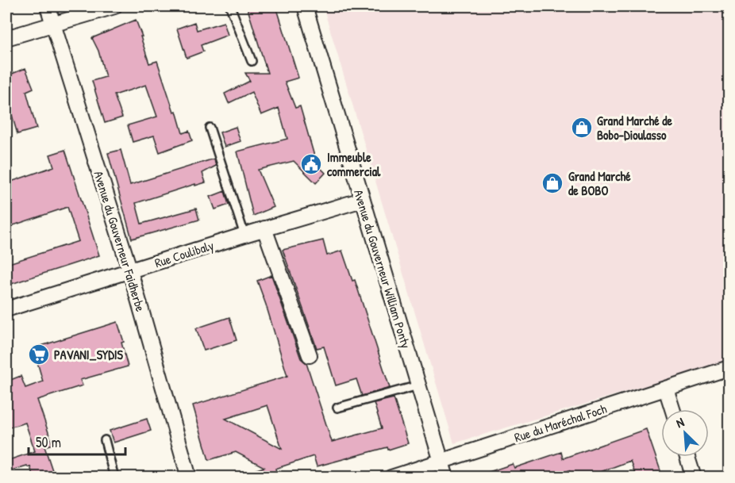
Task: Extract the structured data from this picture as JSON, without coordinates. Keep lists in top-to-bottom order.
{
  "streets": {
    "street": [
      "Avenue du Gouverneur Faidherbe",
      "Rue Coulibaly",
      "Avenue du Gouverneur William Ponty",
      "Rue du Maréchal Foch"
    ]
  },
  "crossings": [
    ["Avenue du Gouverneur Faidherbe", "Rue Coulibaly"],
    ["Rue Coulibaly", "Avenue du Gouverneur William Ponty"],
    ["Avenue du Gouverneur William Ponty", "Rue du Maréchal Foch"]
  ],
  "places": {
    "shop": ["Grand Marché de Bobo-Dioulasso", "Grand Marché de BOBO"],
    "public building": ["Immeuble commercial"],
    "supermarket": ["PAVANI_SYDIS"]
  },
  "scale_bar": "50 m",
  "north": "top left"
}
